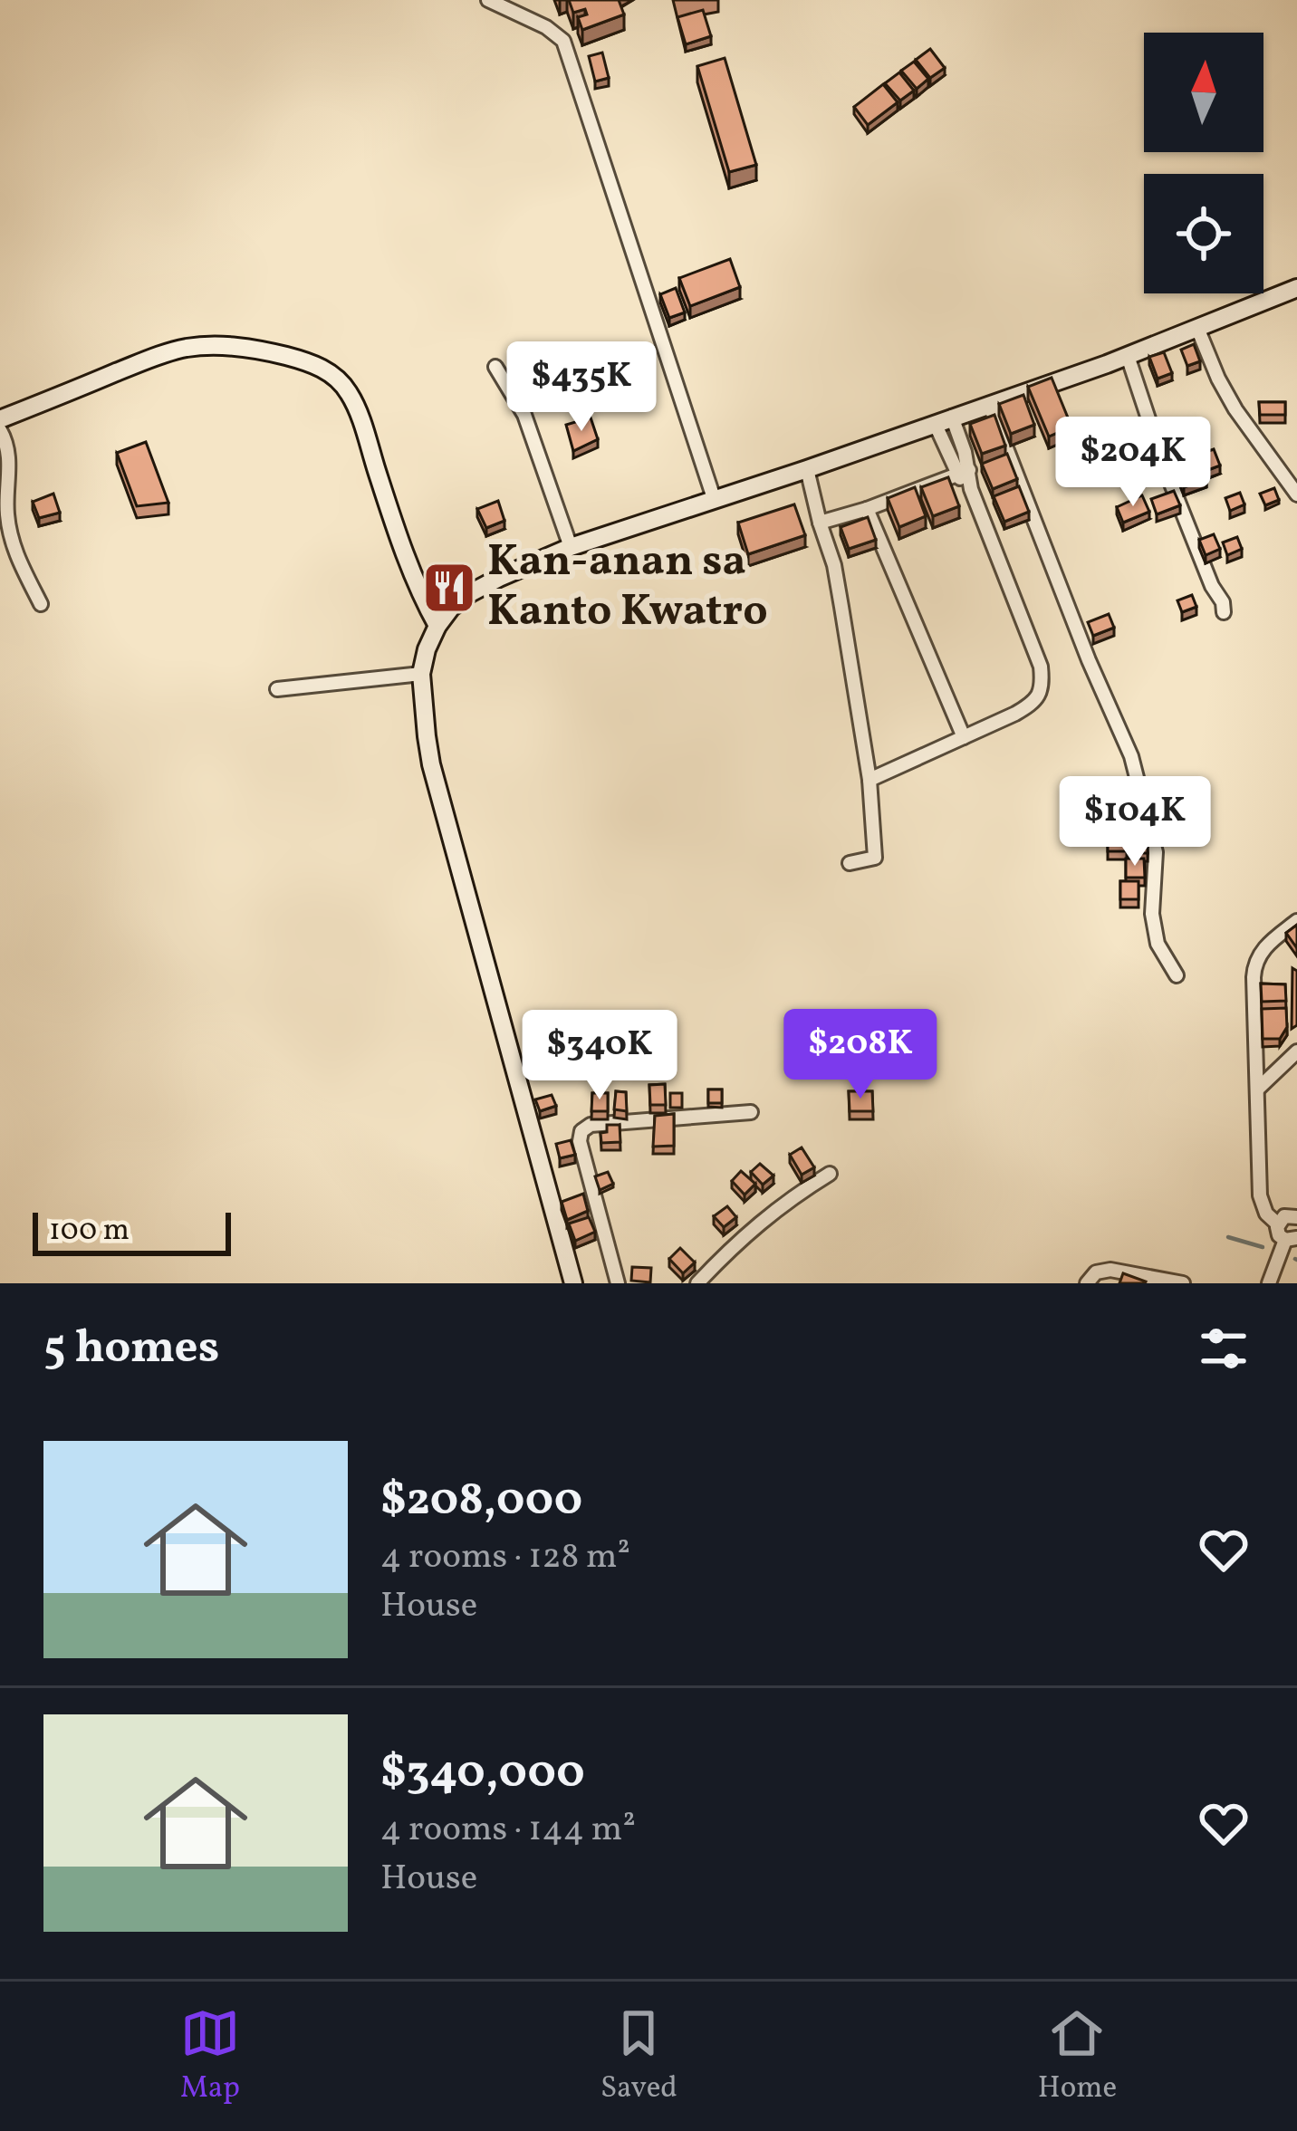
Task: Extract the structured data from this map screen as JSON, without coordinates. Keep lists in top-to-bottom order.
{
  "places": {
    "restaurant": ["Kan-anan sa Kanto Kwatro"]
  },
  "scale_bar": "100 m",
  "north": "top",
  "page": {
    "price": [
      "$435K",
      "$204K",
      "$104K",
      "$208K",
      "$340K"
    ],
    "scale": "100 m",
    "heading": "5 homes",
    "list": [
      {
        "name": "$208,000",
        "note": "4 rooms · 128 m² · House"
      },
      {
        "name": "$340,000",
        "note": "4 rooms · 144 m² · House"
      }
    ],
    "tabs": ["Map", "Saved", "Home"]
  }
}
